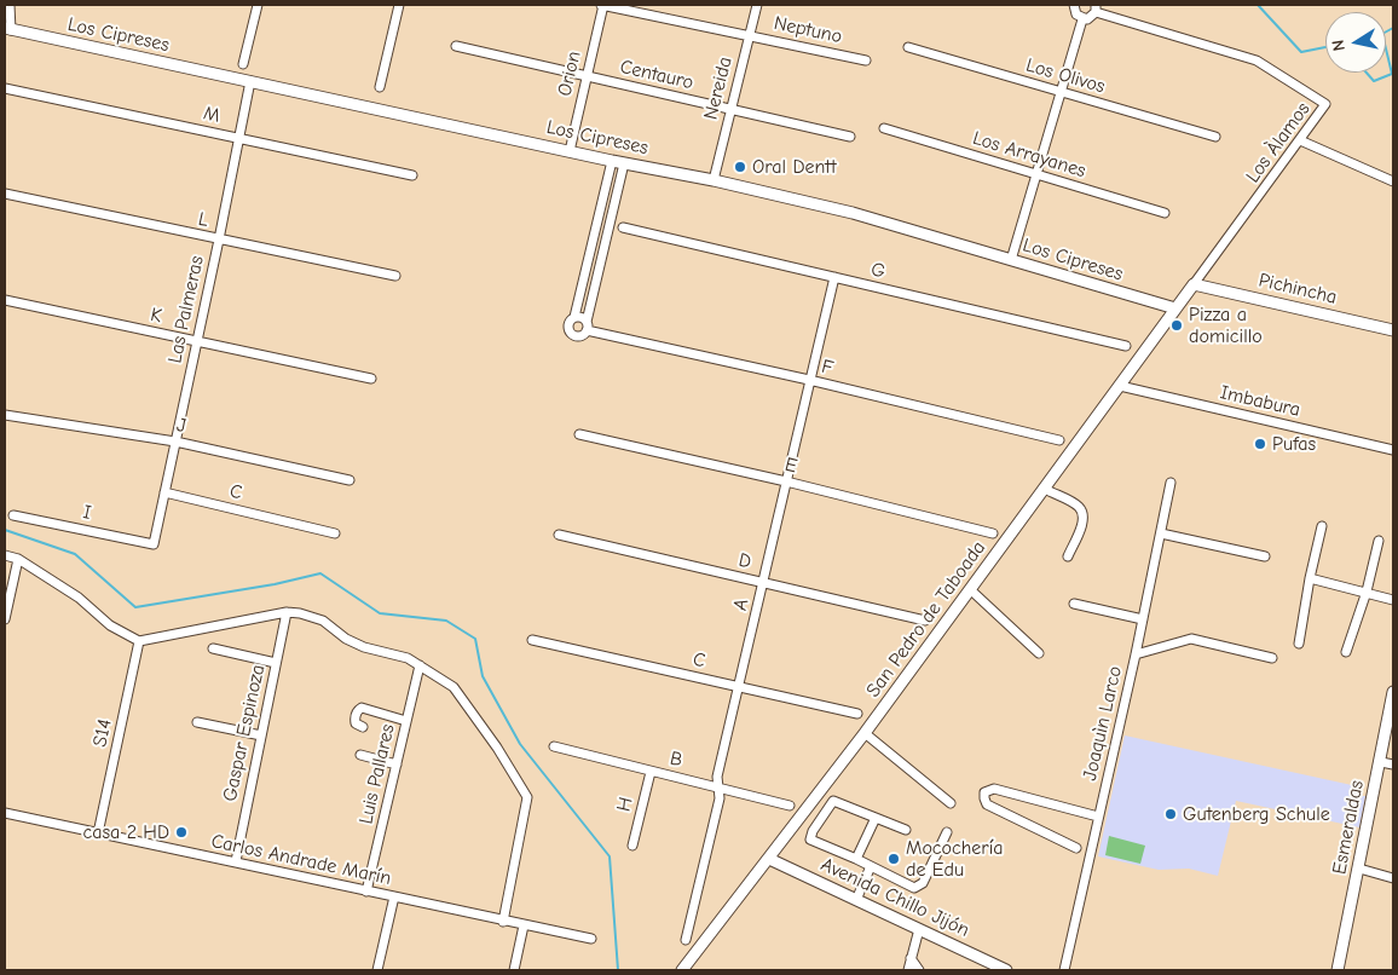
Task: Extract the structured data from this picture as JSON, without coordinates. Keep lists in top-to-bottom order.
{
  "streets": {
    "street": [
      "Neptuno",
      "Los Cipreses",
      "Orion",
      "Centauro",
      "Los Olivos",
      "Nereida",
      "M",
      "Los Àlamos",
      "Los Arrayanes",
      "L",
      "G",
      "Pichincha",
      "Las Palmeras",
      "K",
      "F",
      "Imbabura",
      "J",
      "E",
      "C",
      "I",
      "D",
      "A",
      "San Pedro de Taboada",
      "Joaquìn Larco",
      "S14",
      "Gaspar Espinoza",
      "B",
      "Luis Pallares",
      "H",
      "Esmeraldas",
      "Carlos Andrade Marín",
      "Avenida Chillo Jijón"
    ]
  },
  "crossings": [
    ["Neptuno", "Orion"],
    ["Neptuno", "Nereida"],
    ["Los Cipreses", "Orion"],
    ["Los Cipreses", "Nereida"],
    ["Los Cipreses", "Las Palmeras"],
    ["Los Cipreses", "San Pedro de Taboada"],
    ["Orion", "Centauro"],
    ["Centauro", "Nereida"],
    ["M", "Las Palmeras"],
    ["Los Àlamos", "Pichincha"],
    ["Los Àlamos", "San Pedro de Taboada"],
    ["L", "Las Palmeras"],
    ["G", "A"],
    ["Pichincha", "San Pedro de Taboada"],
    ["Las Palmeras", "K"],
    ["Las Palmeras", "J"],
    ["Las Palmeras", "C"],
    ["Las Palmeras", "I"],
    ["F", "A"],
    ["Imbabura", "San Pedro de Taboada"],
    ["E", "A"],
    ["C", "A"],
    ["D", "A"],
    ["A", "B"],
    ["San Pedro de Taboada", "Avenida Chillo Jijón"],
    ["S14", "Carlos Andrade Marín"],
    ["Gaspar Espinoza", "Carlos Andrade Marín"],
    ["B", "H"],
    ["Luis Pallares", "Carlos Andrade Marín"]
  ],
  "places": [
    "Oral Dentt",
    "Pizza a domicillo",
    "Pufas",
    "Gutenberg Schule",
    "casa 2 HD",
    "Mocochería de Edu"
  ],
  "north": "left"
}
